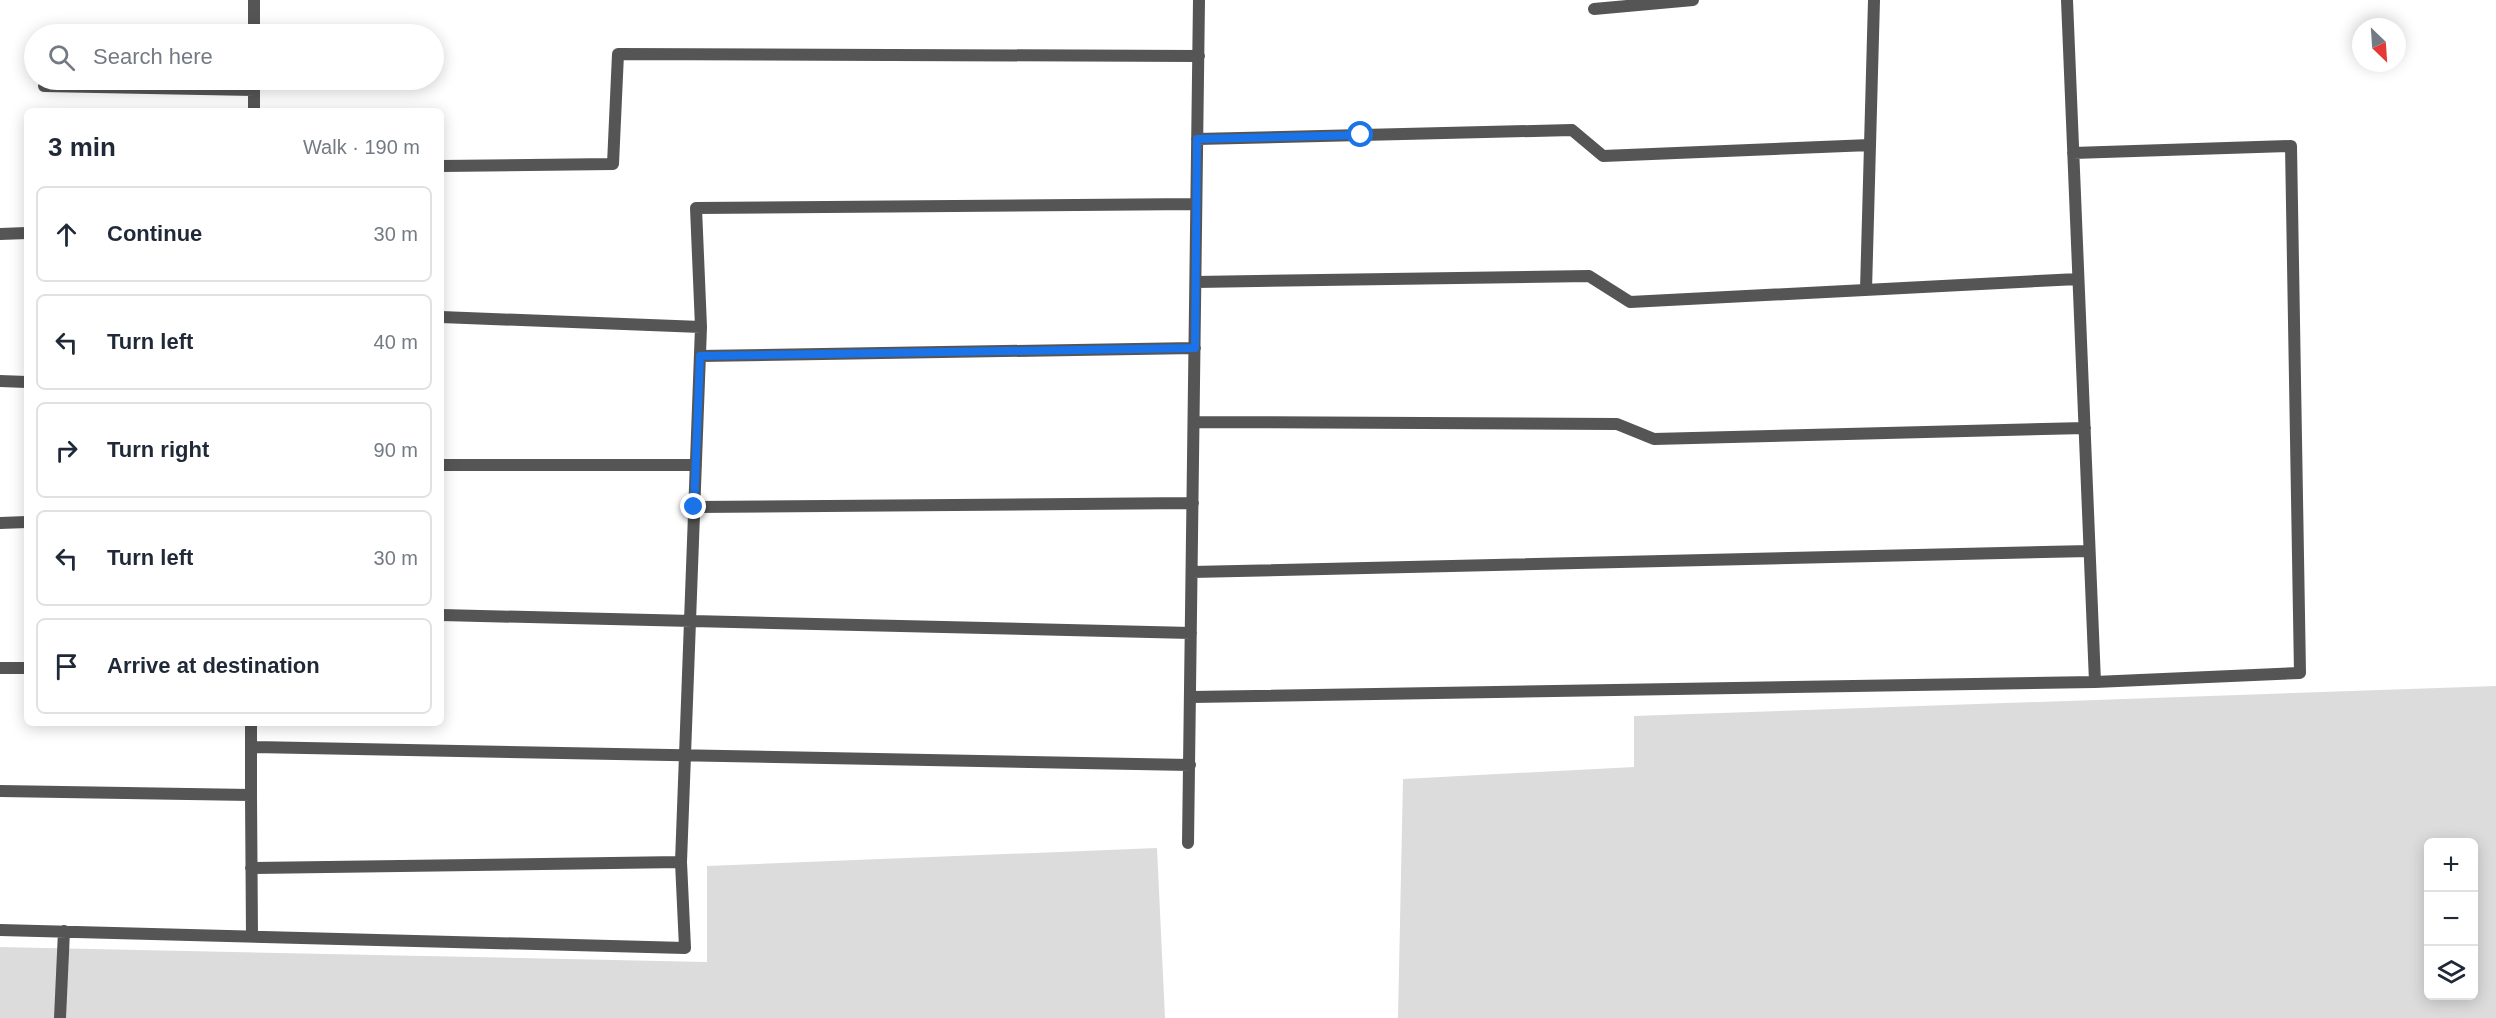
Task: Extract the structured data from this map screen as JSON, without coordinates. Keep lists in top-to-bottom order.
{
  "north": "bottom right",
  "page": {
    "search": "Search here",
    "heading": ["3 min", "Walk · 190 m"],
    "list": [
      ["Continue", "30 m"],
      ["Turn left", "40 m"],
      ["Turn right", "90 m"],
      ["Turn left", "30 m"],
      "Arrive at destination"
    ],
    "map_buttons": ["+", "−"]
  }
}
